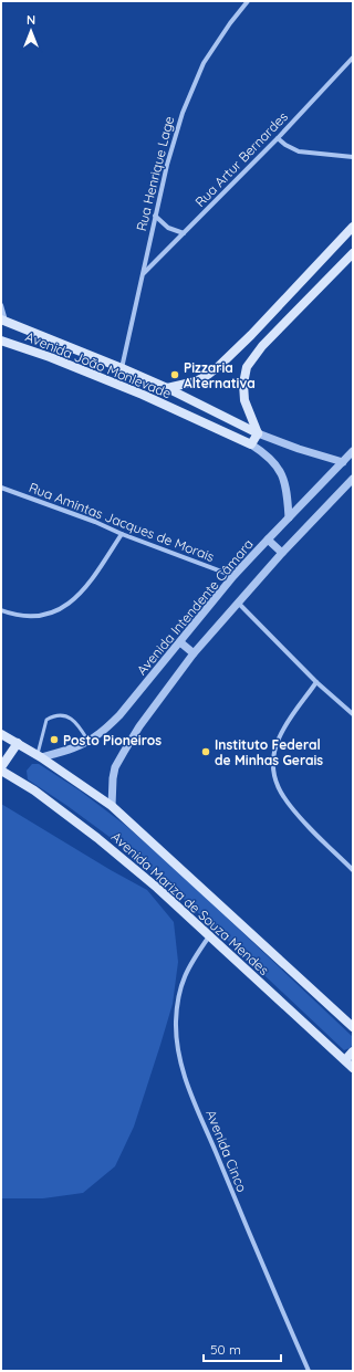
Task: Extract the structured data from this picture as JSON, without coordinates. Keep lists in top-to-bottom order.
{
  "streets": {
    "main road": ["Avenida João Monlevade", "Avenida Mariza de Souza Mendes"],
    "street": [
      "Rua Artur Bernardes",
      "Rua Henrique Lage",
      "Rua Amintas Jacques de Morais",
      "Avenida Intendente Câmara",
      "Avenida Cinco"
    ]
  },
  "crossings": [
    ["Rua Artur Bernardes", "Rua Henrique Lage"],
    ["Rua Henrique Lage", "Avenida João Monlevade"],
    ["Avenida João Monlevade", "Avenida Intendente Câmara"],
    ["Rua Amintas Jacques de Morais", "Avenida Intendente Câmara"],
    ["Avenida Intendente Câmara", "Avenida Mariza de Souza Mendes"],
    ["Avenida Mariza de Souza Mendes", "Avenida Cinco"]
  ],
  "places": ["Pizzaria Alternativa", "Posto Pioneiros", "Instituto Federal de Minhas Gerais"],
  "scale_bar": "50 m",
  "north": "top"
}
